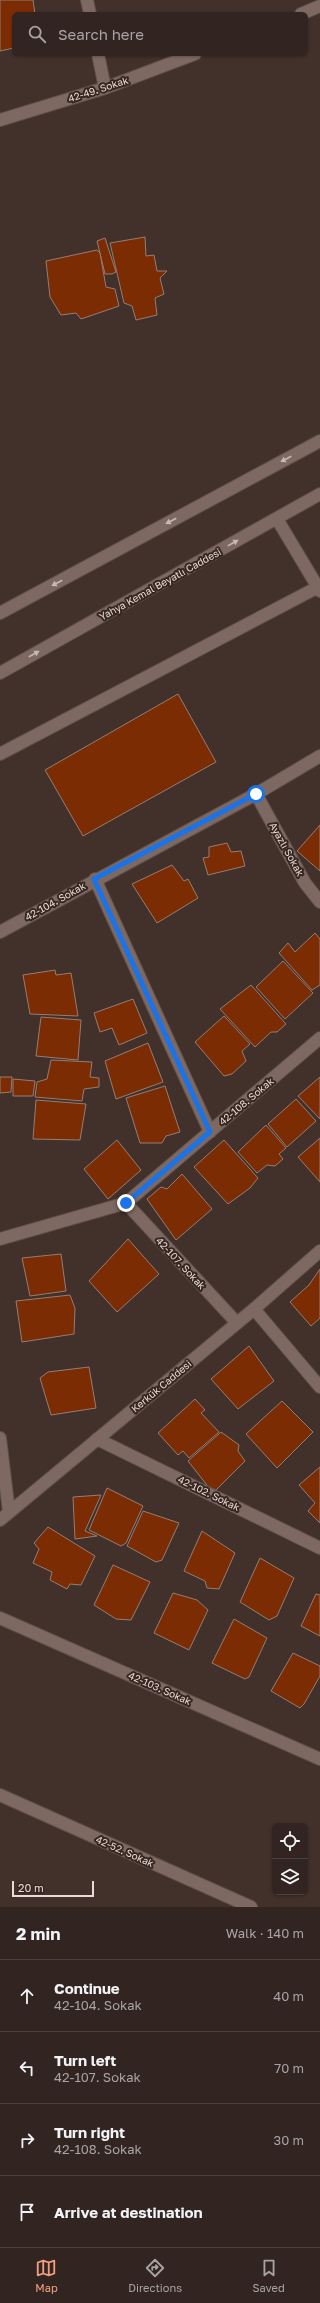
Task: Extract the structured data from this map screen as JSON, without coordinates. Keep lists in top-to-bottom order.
{
  "streets": {
    "street": [
      "42-49. Sokak",
      "Yahya Kemal Beyatlı Caddesi",
      "Ayazlı Sokak",
      "42-104. Sokak",
      "42-108. Sokak",
      "42-107. Sokak",
      "Kerkük Caddesi",
      "42-102. Sokak",
      "42-103. Sokak",
      "42-52. Sokak"
    ]
  },
  "crossings": [
    ["Ayazlı Sokak", "42-104. Sokak"],
    ["42-108. Sokak", "42-107. Sokak"],
    ["42-107. Sokak", "Kerkük Caddesi"],
    ["Kerkük Caddesi", "42-102. Sokak"]
  ],
  "scale_bar": "20 m",
  "page": {
    "search": "Search here",
    "scale": "20 m",
    "heading": ["2 min", "Walk · 140 m"],
    "list": [
      ["Continue", "42-104. Sokak", "40 m"],
      ["Turn left", "42-107. Sokak", "70 m"],
      ["Turn right", "42-108. Sokak", "30 m"],
      "Arrive at destination"
    ],
    "nav": ["Map", "Directions", "Saved"]
  }
}
